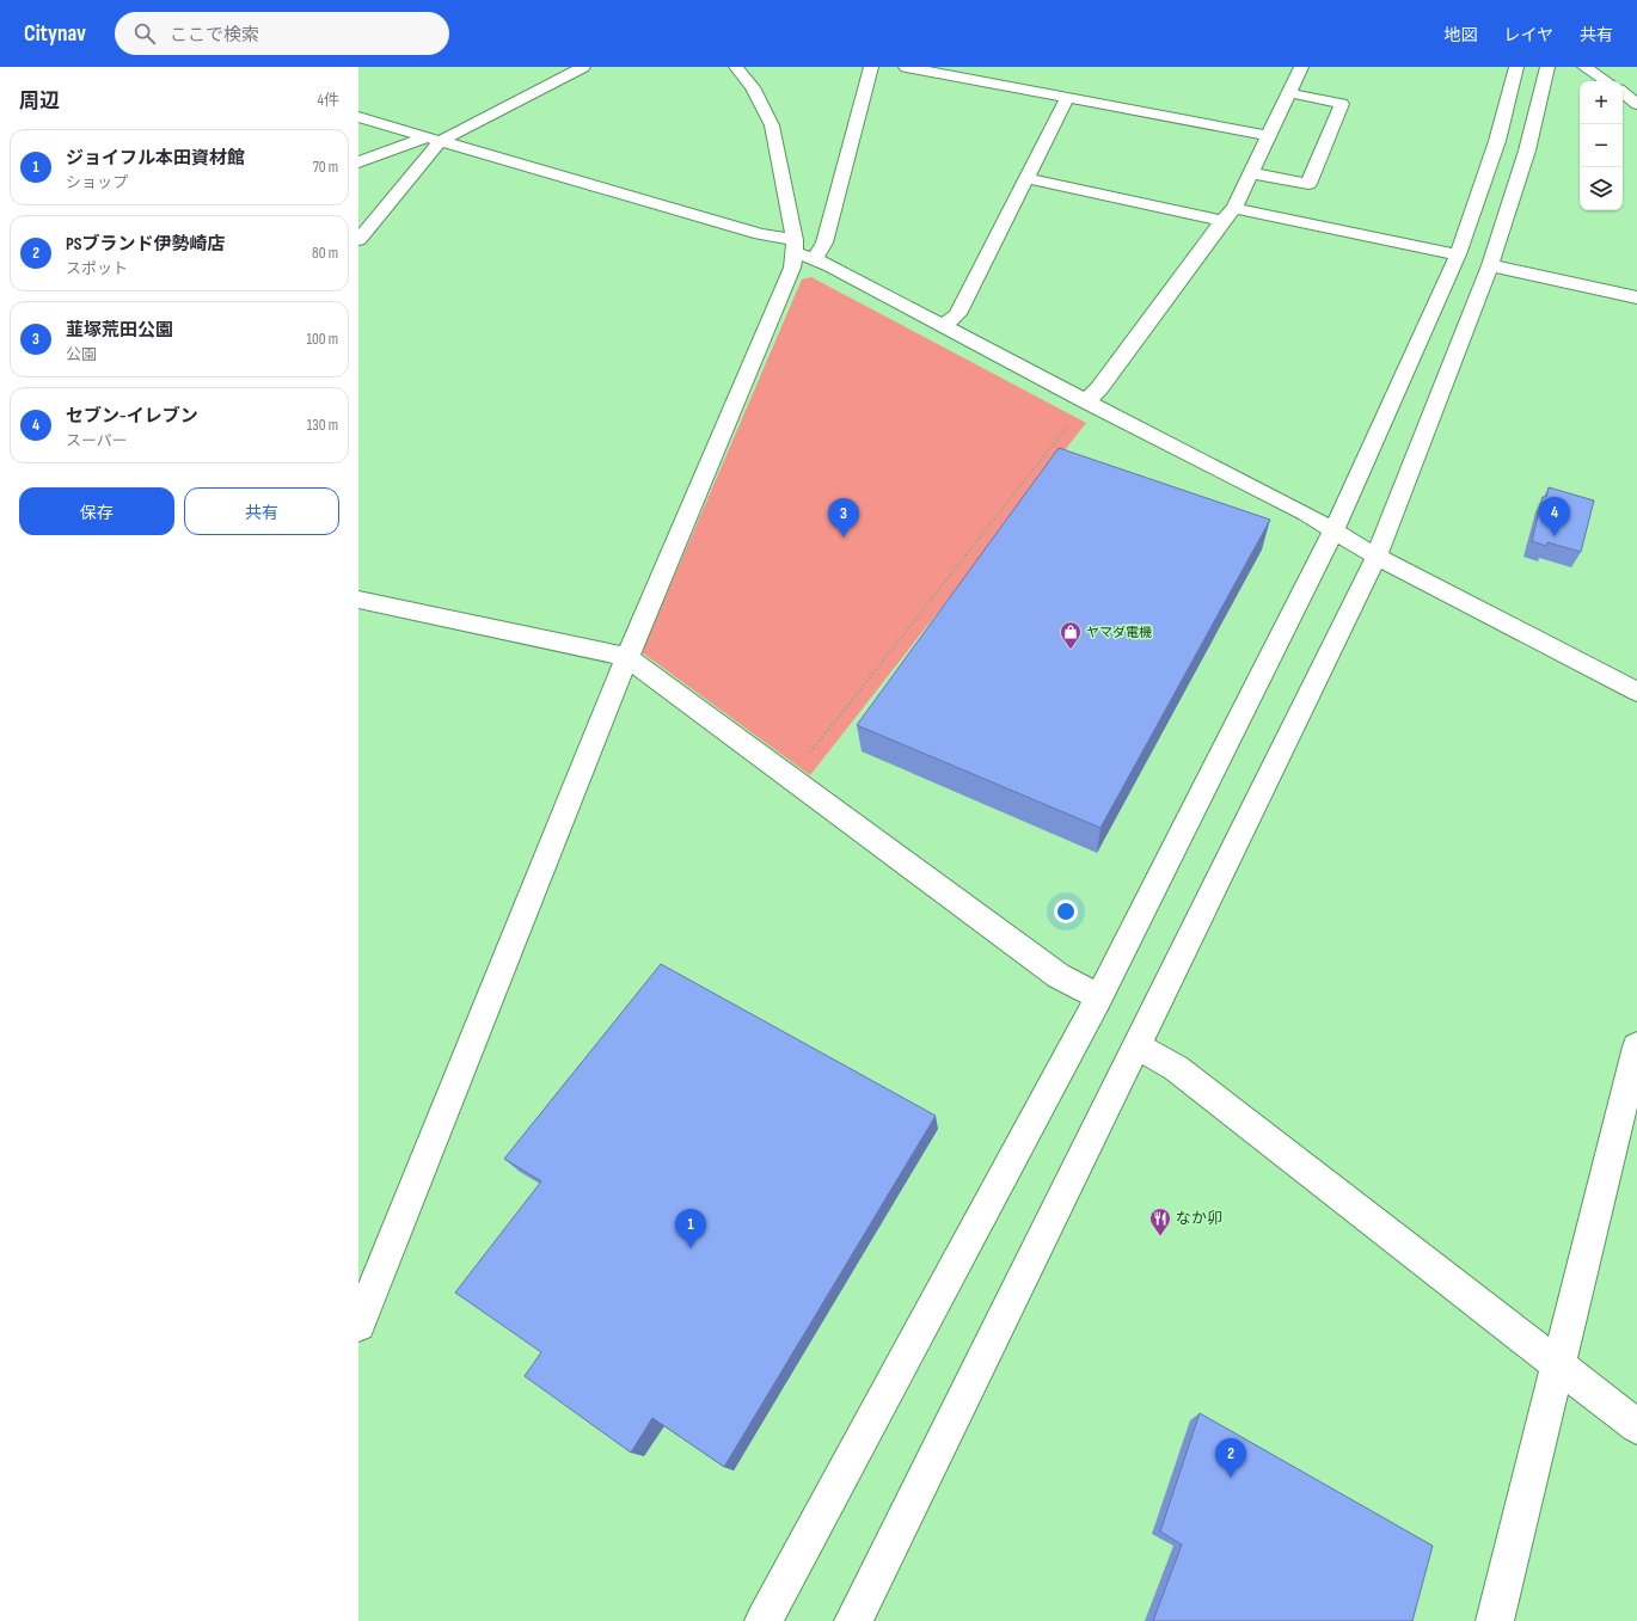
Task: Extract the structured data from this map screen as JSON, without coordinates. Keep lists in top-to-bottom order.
{
  "places": {
    "shop": ["ヤマダ電機"],
    "restaurant": ["なか卯"]
  },
  "page": {
    "header": "Citynav",
    "search": "ここで検索",
    "nav": ["地図", "レイヤ", "共有"],
    "heading": ["周辺", "4件"],
    "map_buttons": ["+", "−"],
    "list": [
      {
        "mark": "1",
        "name": "ジョイフル本田資材館",
        "note": "ショップ",
        "value": "70 m"
      },
      {
        "mark": "2",
        "name": "PSブランド伊勢崎店",
        "note": "スポット",
        "value": "80 m"
      },
      {
        "mark": "3",
        "name": "韮塚荒田公園",
        "note": "公園",
        "value": "100 m"
      },
      {
        "mark": "4",
        "name": "セブン-イレブン",
        "note": "スーパー",
        "value": "130 m"
      }
    ],
    "buttons": ["保存", "共有"],
    "pins": [
      "4",
      "3",
      "1",
      "2"
    ]
  }
}
